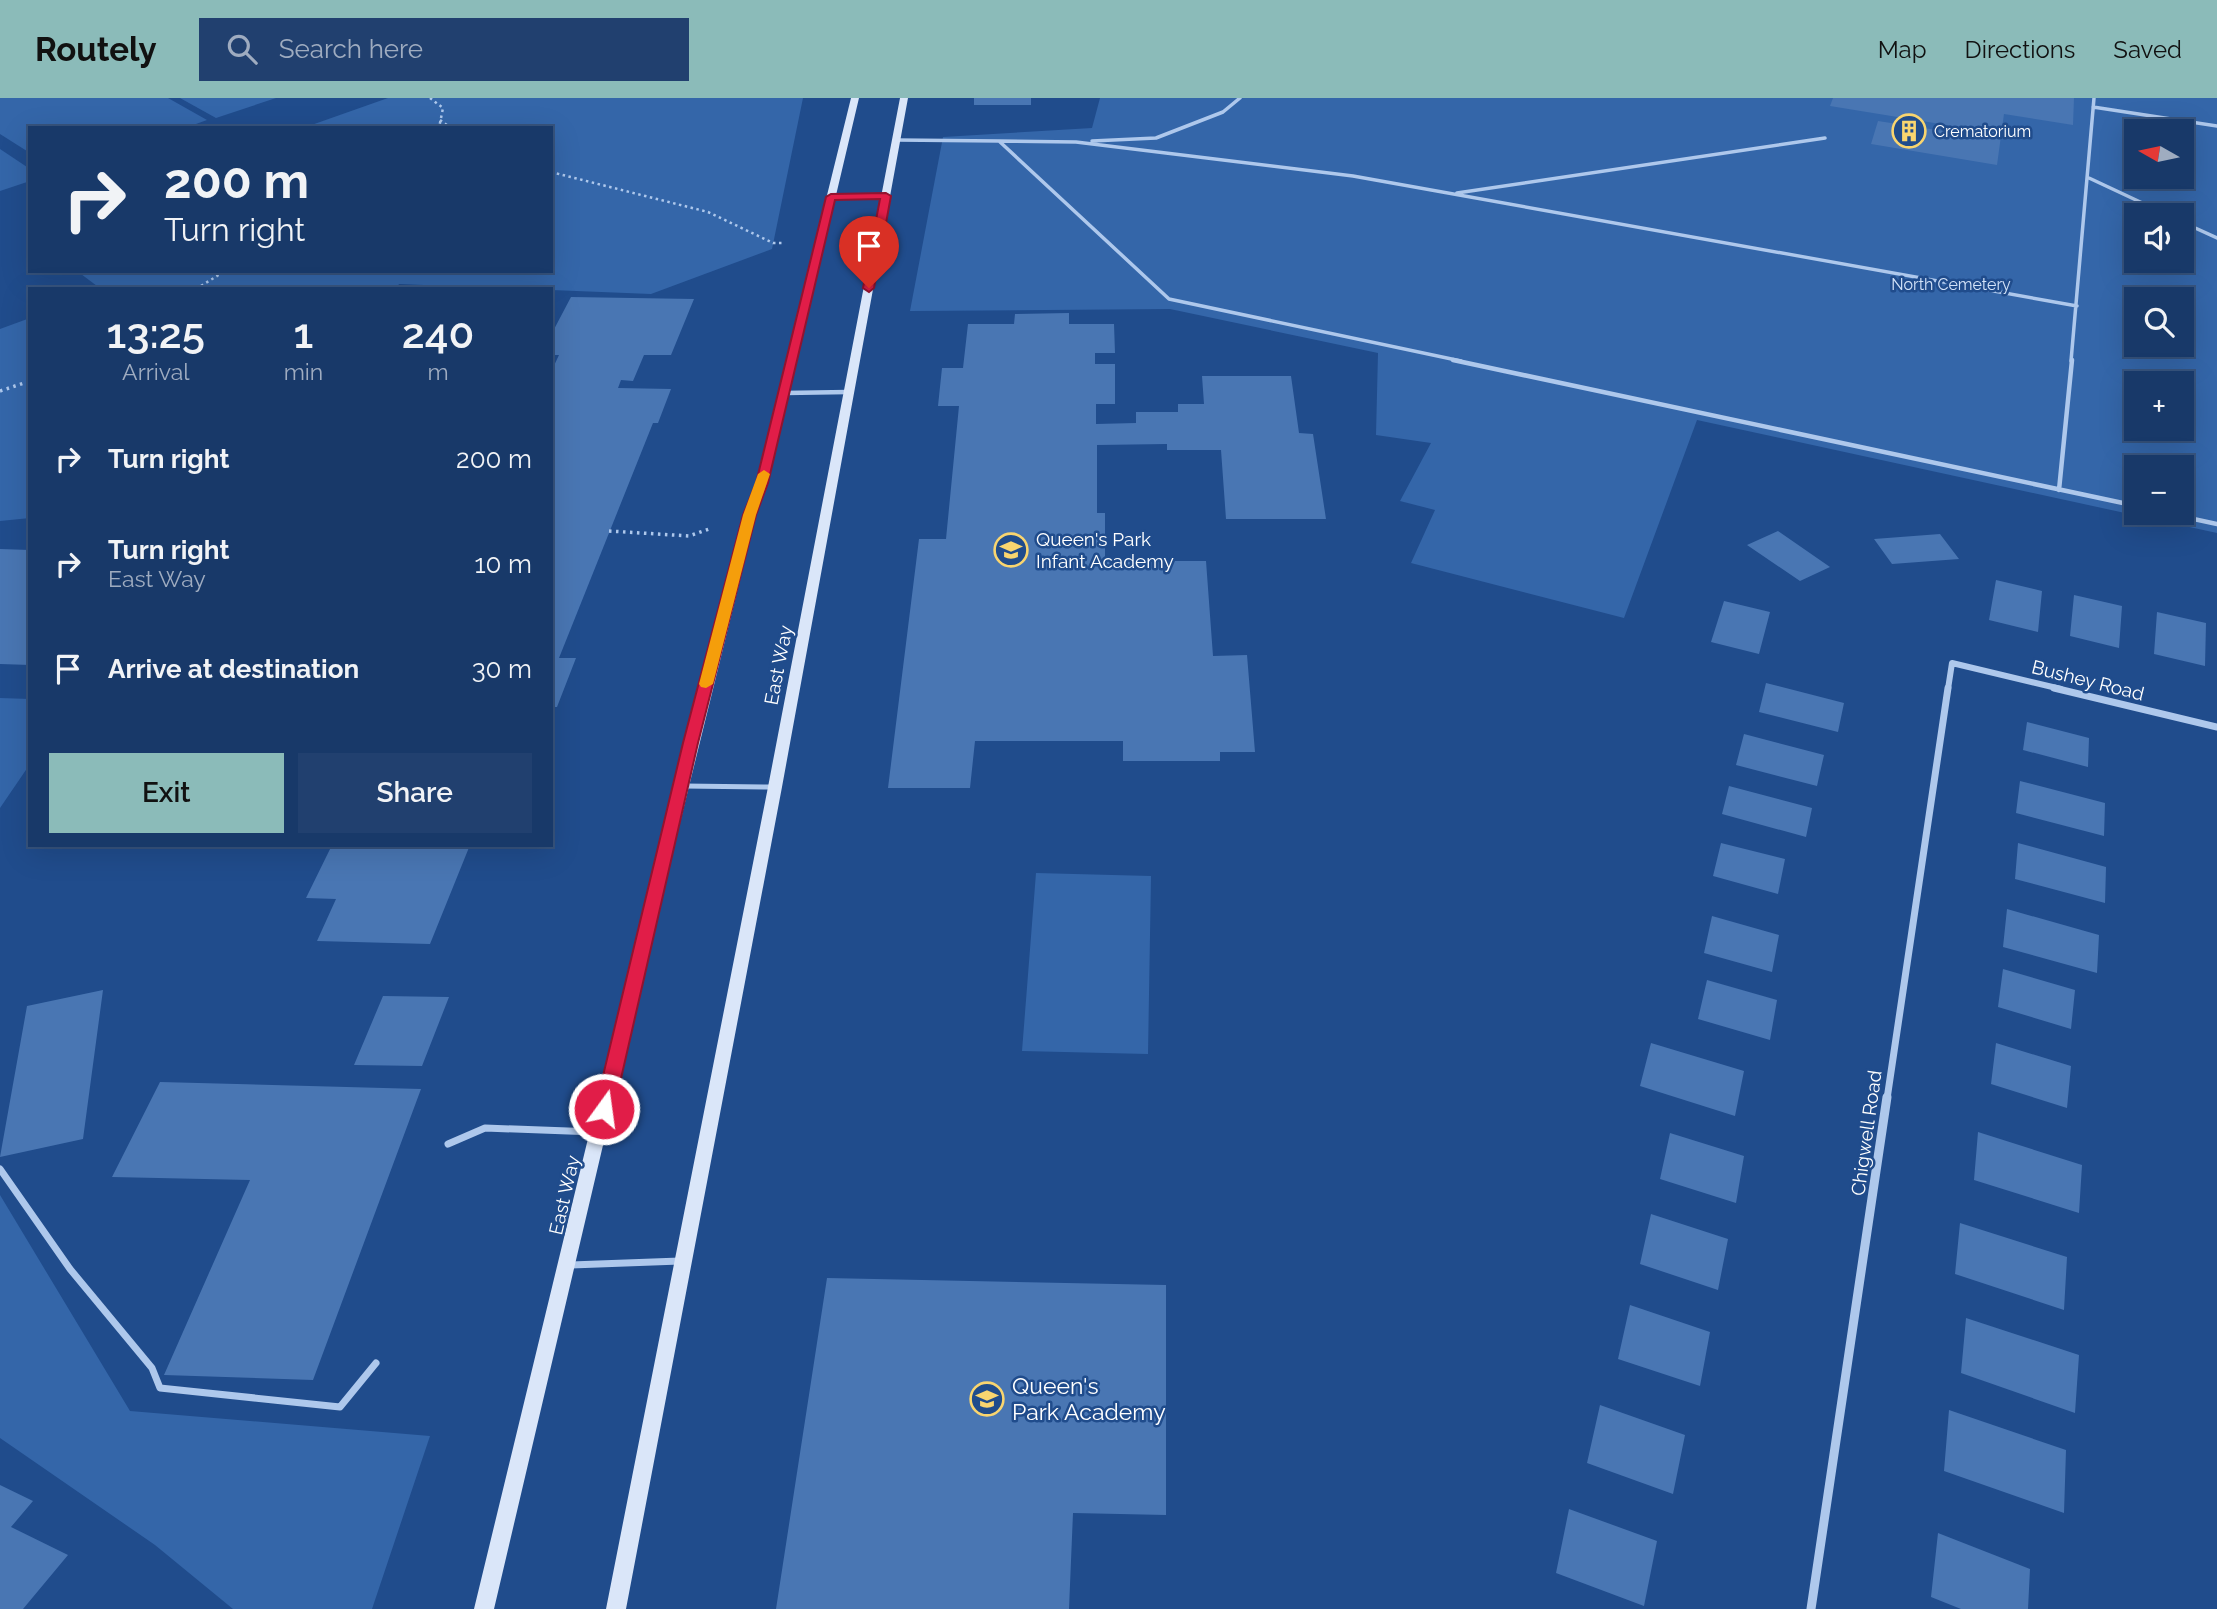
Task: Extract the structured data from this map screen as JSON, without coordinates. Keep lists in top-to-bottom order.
{
  "streets": {
    "street": ["East Way", "Bushey Road", "Chigwell Road"]
  },
  "crossings": [
    ["Bushey Road", "Chigwell Road"]
  ],
  "parks": ["North Cemetery"],
  "places": {
    "building": ["Crematorium"],
    "school or university": ["Queen's Park Infant Academy", "Queen's Park Academy"]
  },
  "north": "left",
  "page": {
    "header": "Routely",
    "search": "Search here",
    "nav": ["Map", "Directions", "Saved"],
    "map_buttons": ["+", "−"],
    "turn": ["200 m", "Turn right"],
    "eta": [
      "13:25",
      "Arrival",
      "1",
      "min",
      "240",
      "m"
    ],
    "list": [
      {
        "name": "Turn right",
        "value": "200 m"
      },
      {
        "name": "Turn right",
        "note": "East Way",
        "value": "10 m"
      },
      {
        "name": "Arrive at destination",
        "value": "30 m"
      }
    ],
    "buttons": ["Exit", "Share"]
  }
}
